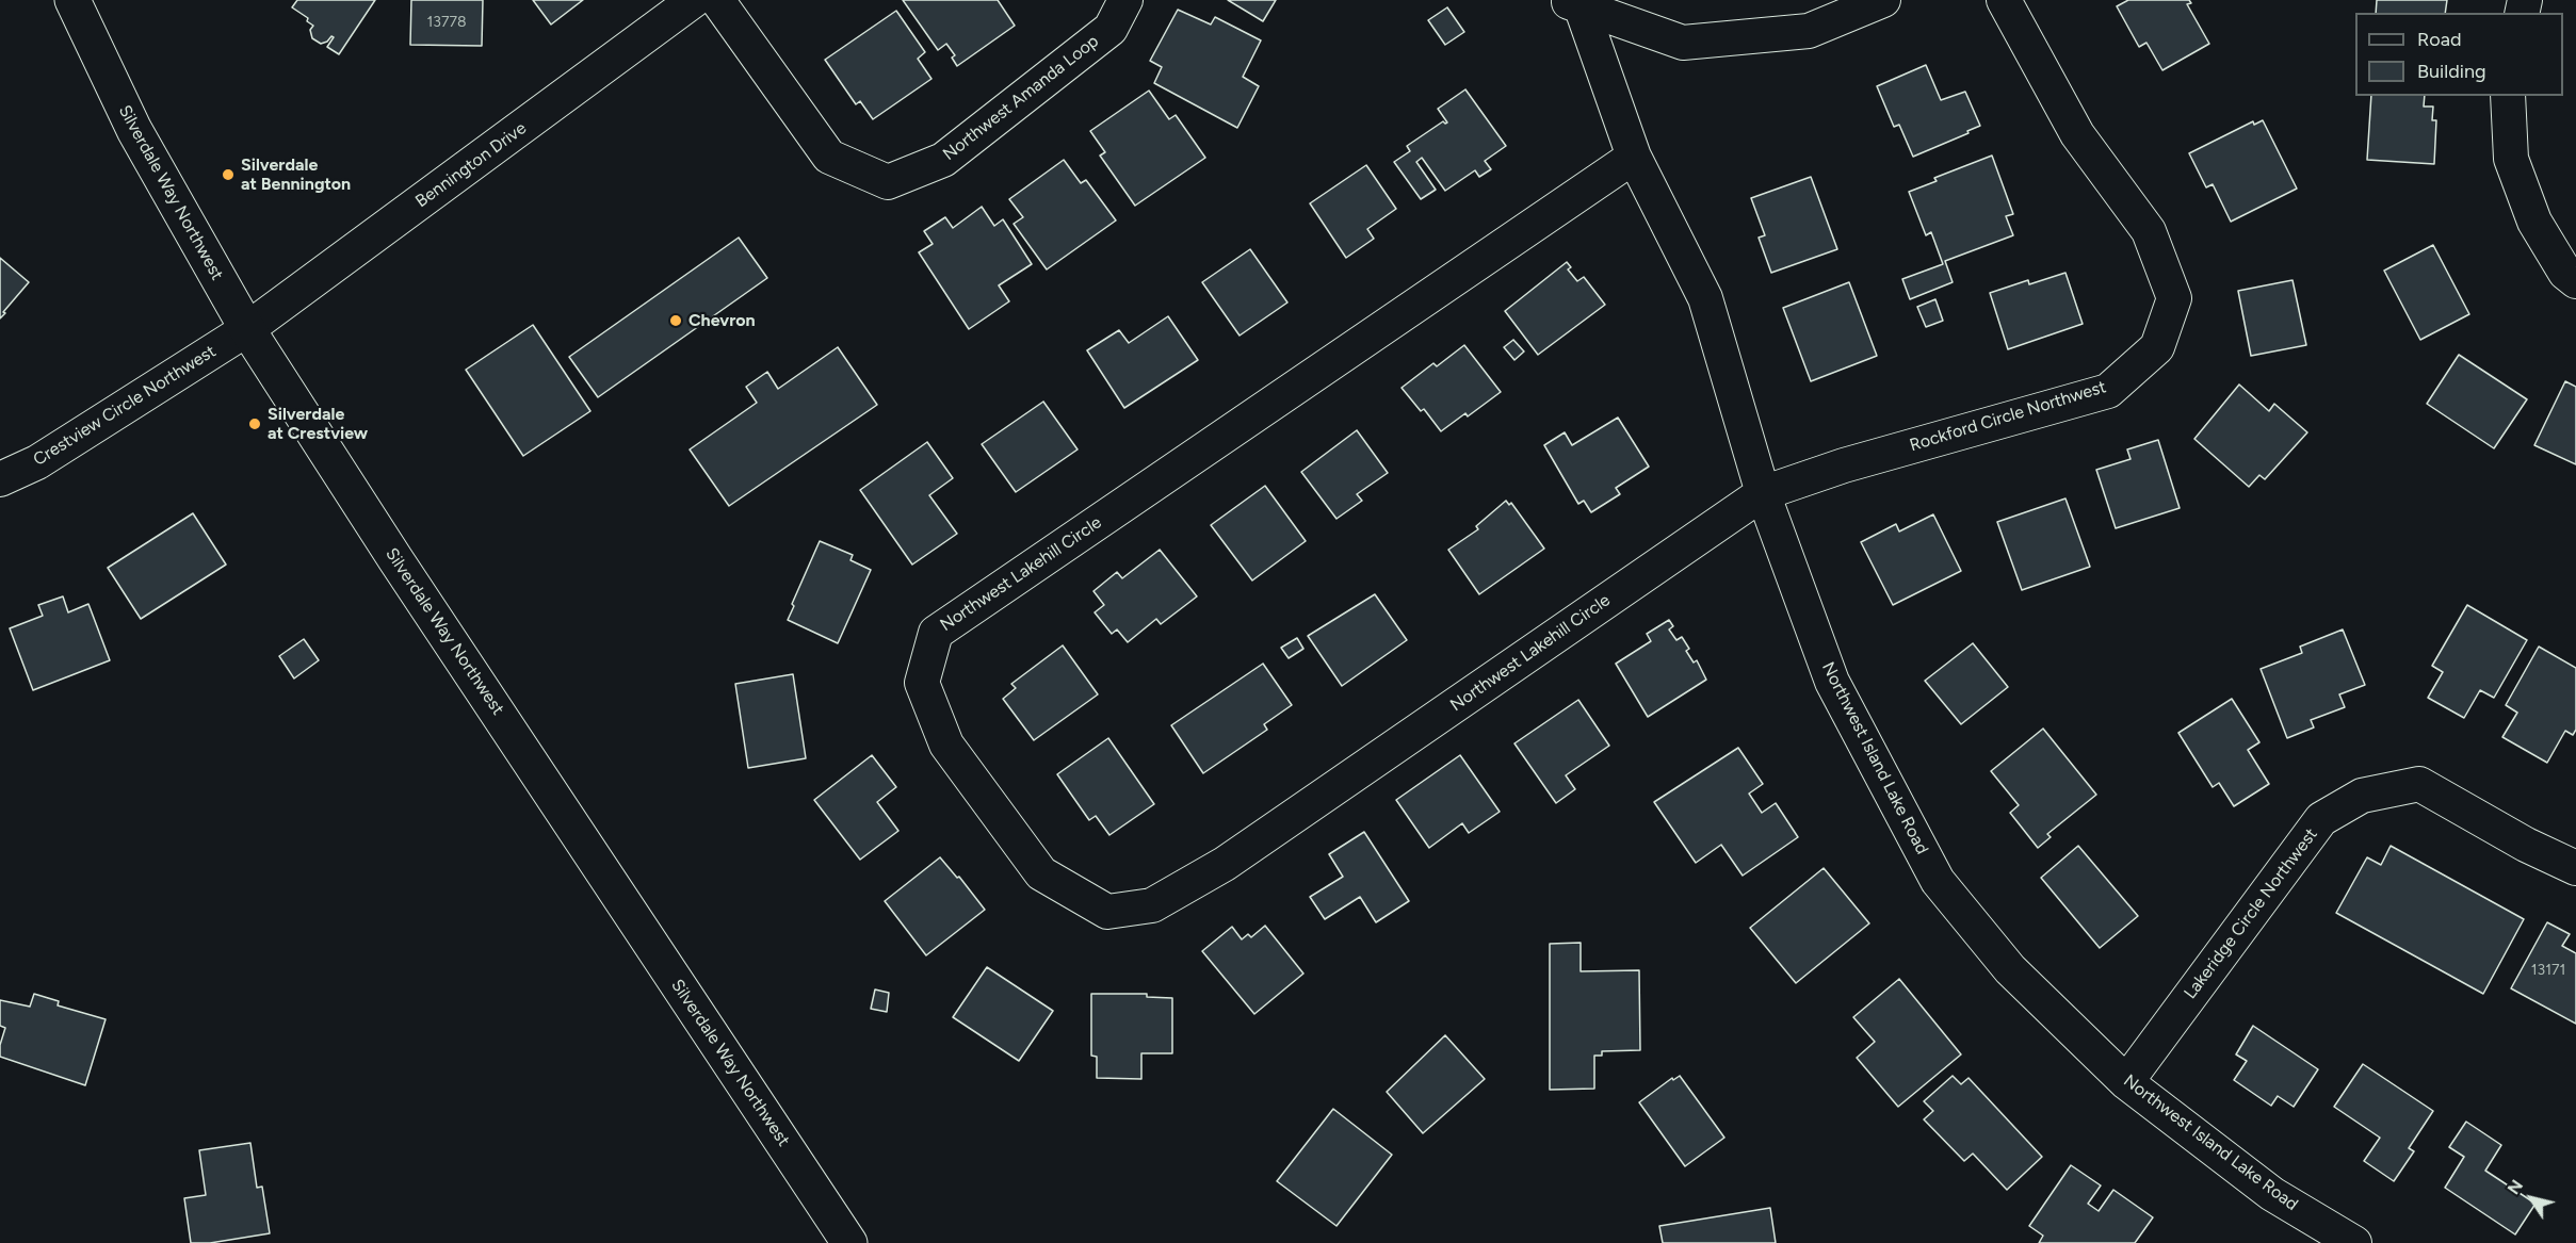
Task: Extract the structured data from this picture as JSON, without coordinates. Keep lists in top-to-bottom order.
{
  "streets": {
    "main road": ["Silverdale Way Northwest"],
    "street": [
      "Northwest Amanda Loop",
      "Bennington Drive",
      "Crestview Circle Northwest",
      "Rockford Circle Northwest",
      "Northwest Lakehill Circle",
      "Northwest Island Lake Road",
      "Lakeridge Circle Northwest"
    ]
  },
  "crossings": [
    ["Bennington Drive", "Silverdale Way Northwest"],
    ["Bennington Drive", "Crestview Circle Northwest"],
    ["Silverdale Way Northwest", "Crestview Circle Northwest"],
    ["Rockford Circle Northwest", "Northwest Lakehill Circle"],
    ["Rockford Circle Northwest", "Northwest Island Lake Road"],
    ["Northwest Lakehill Circle", "Northwest Island Lake Road"],
    ["Northwest Island Lake Road", "Lakeridge Circle Northwest"]
  ],
  "places": ["Silverdale at Bennington", "Chevron", "Silverdale at Crestview"],
  "house_numbers": ["13778", "13171"],
  "legend": ["Road", "Building"],
  "north": "top left"
}
